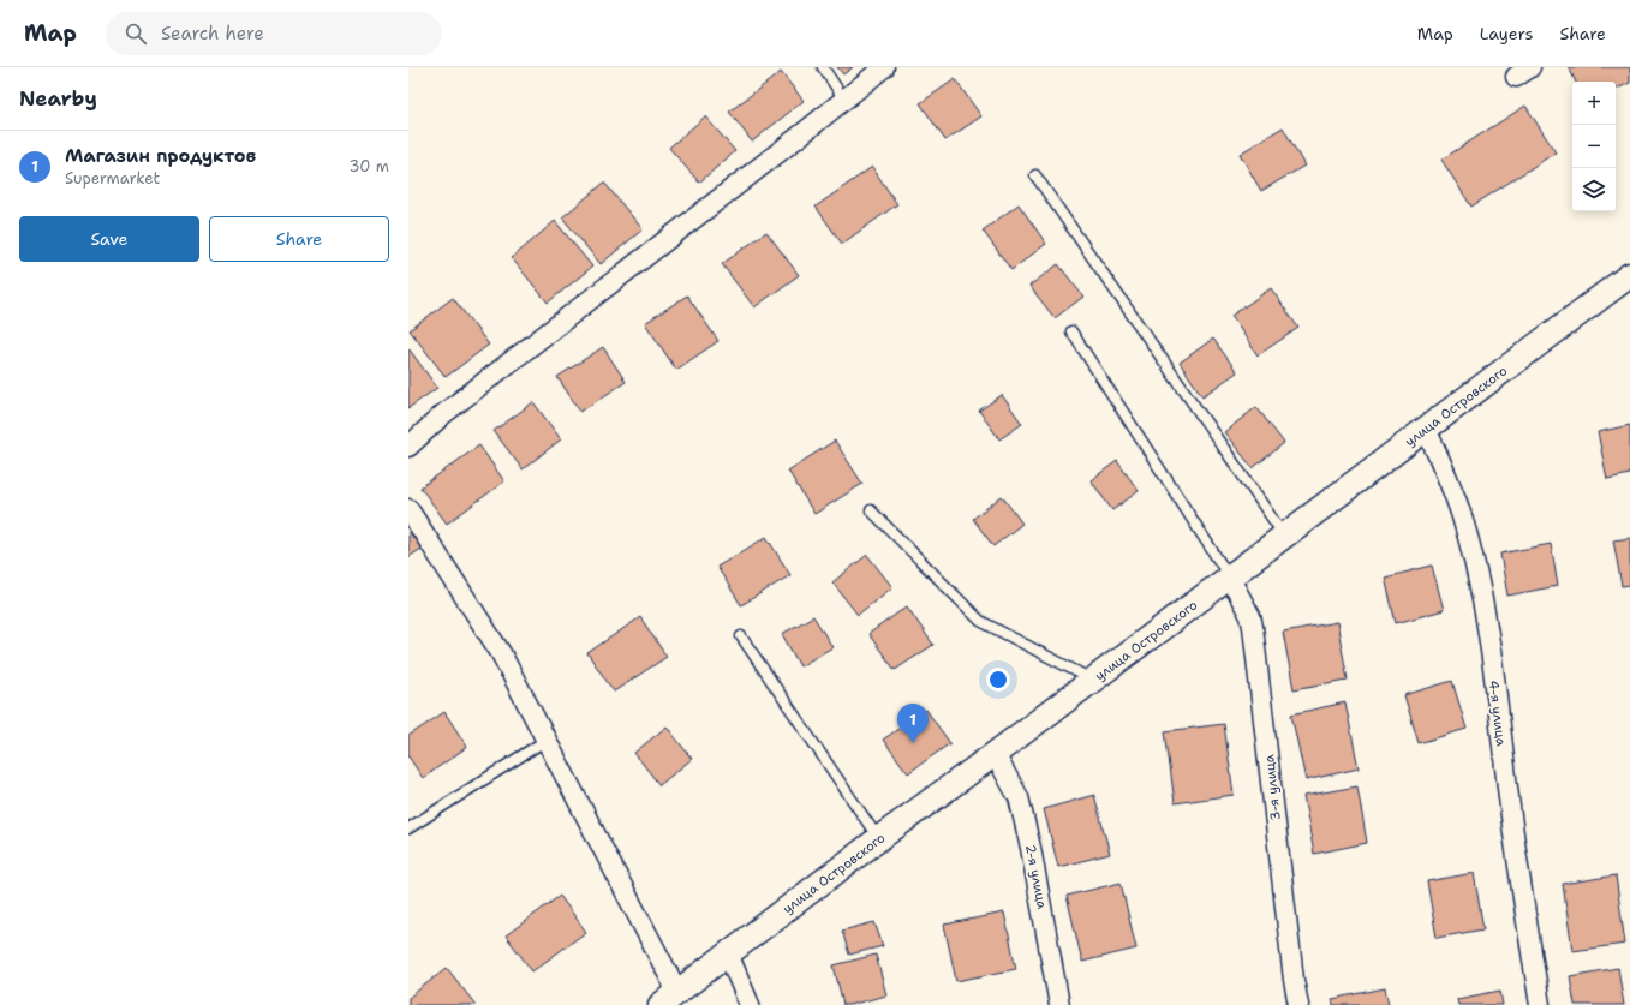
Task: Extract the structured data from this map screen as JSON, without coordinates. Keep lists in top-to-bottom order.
{
  "streets": {
    "street": [
      "улица Островского",
      "4-я улица",
      "3-я улица",
      "2-я улица"
    ]
  },
  "crossings": [
    ["улица Островского", "4-я улица"],
    ["улица Островского", "3-я улица"],
    ["улица Островского", "2-я улица"]
  ],
  "page": {
    "header": "Map",
    "search": "Search here",
    "nav": ["Map", "Layers", "Share"],
    "heading": "Nearby",
    "map_buttons": ["+", "−"],
    "list": [
      {
        "mark": "1",
        "name": "Магазин продуктов",
        "note": "Supermarket",
        "value": "30 m"
      }
    ],
    "buttons": ["Save", "Share"],
    "pins": "1"
  }
}
